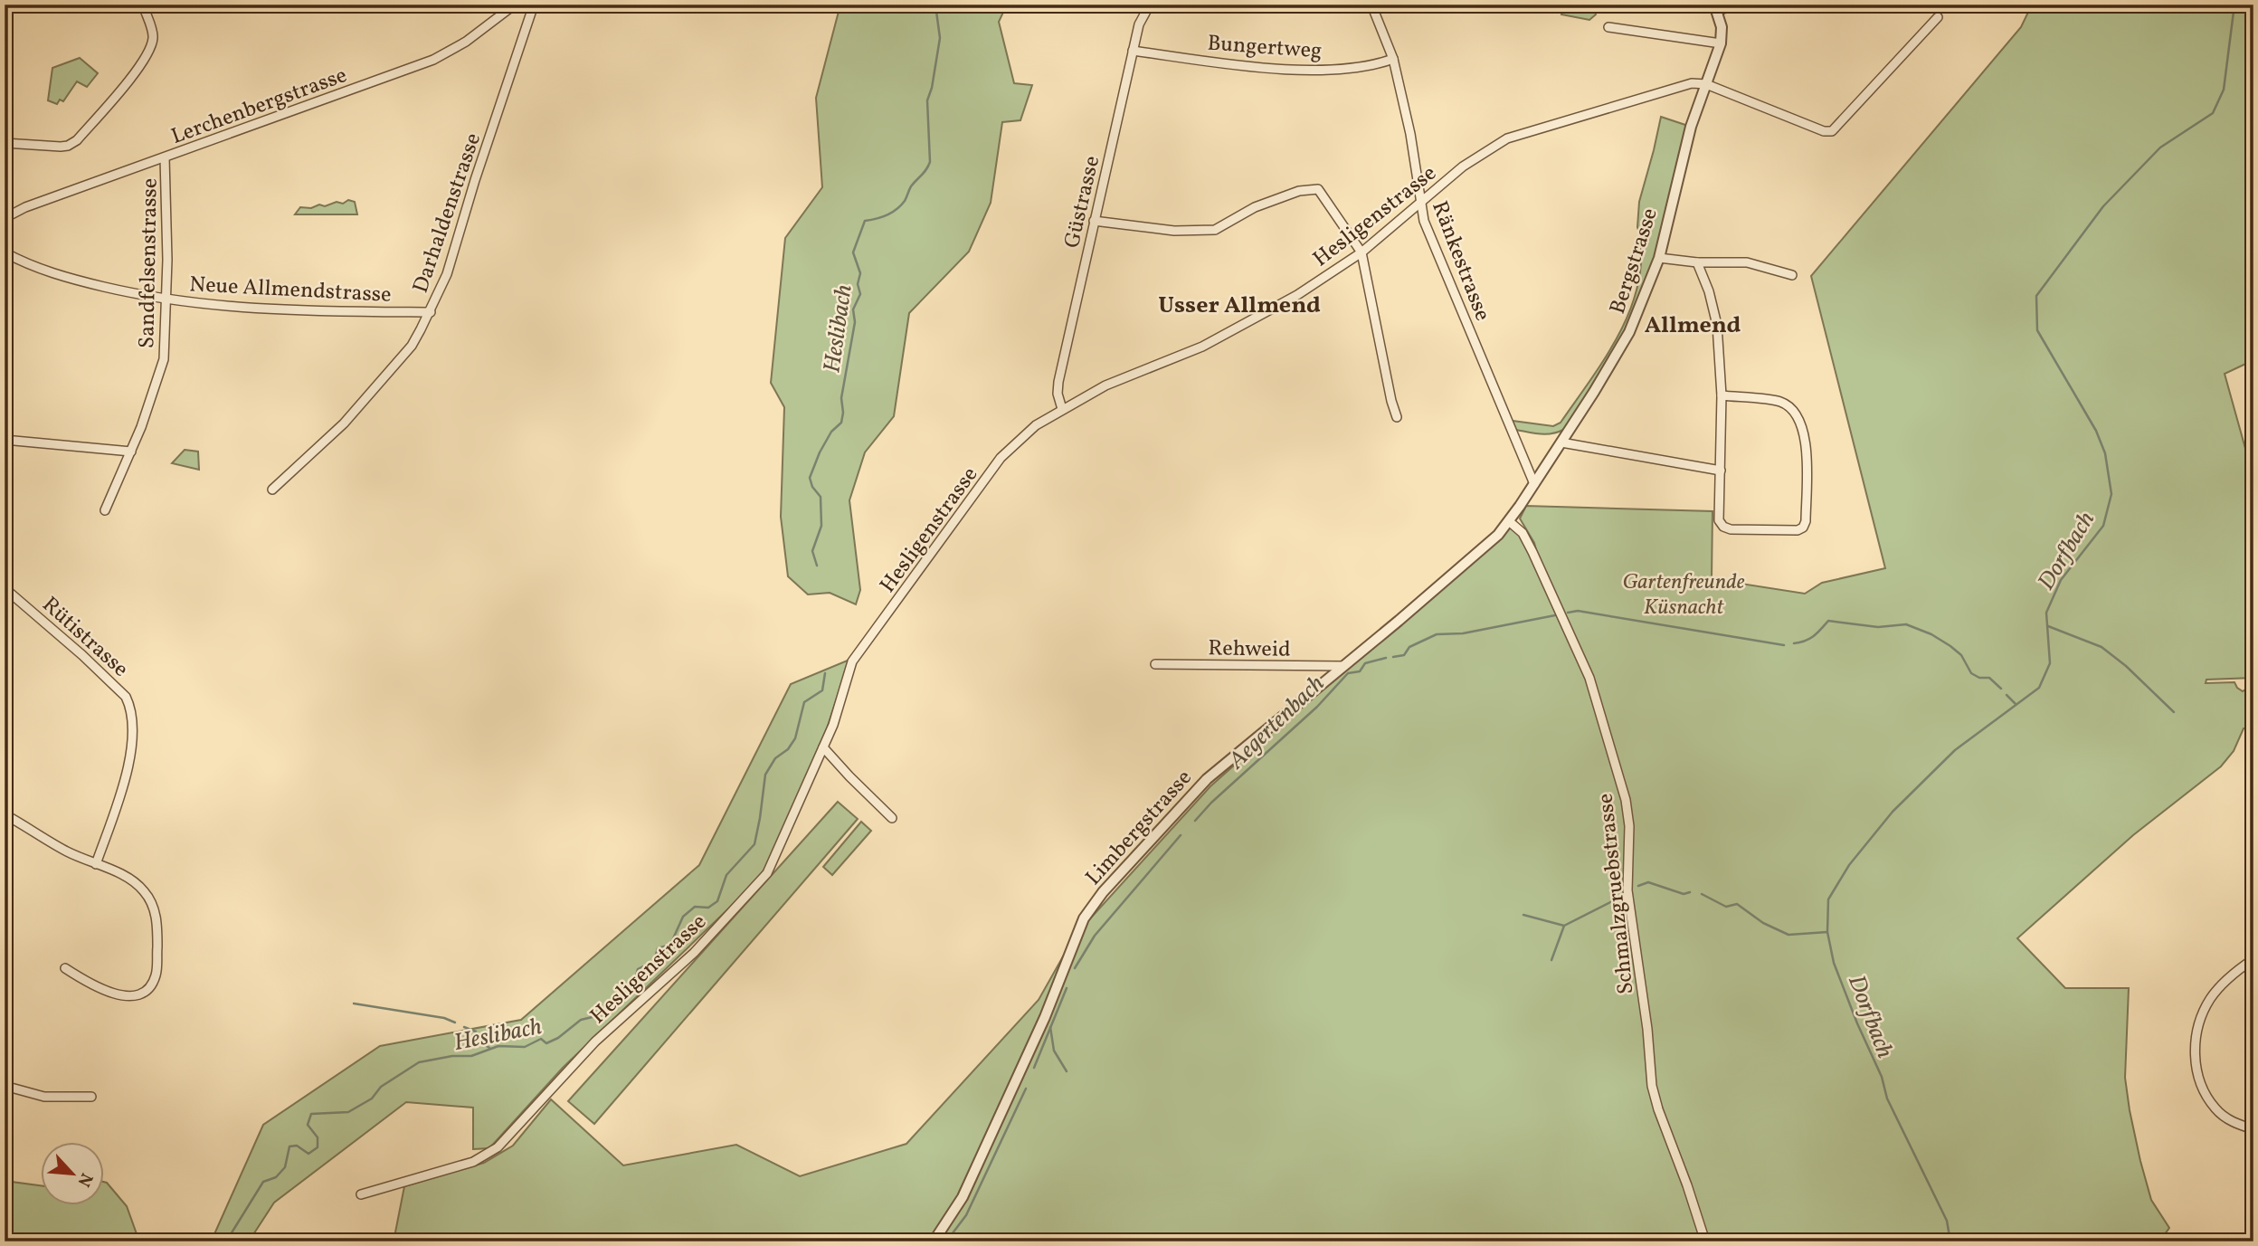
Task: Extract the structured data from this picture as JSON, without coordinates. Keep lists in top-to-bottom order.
{
  "streets": {
    "street": [
      "Bungertweg",
      "Lerchenbergstrasse",
      "Güstrasse",
      "Darhaldenstrasse",
      "Hesligenstrasse",
      "Ränkestrasse",
      "Bergstrasse",
      "Sandfelsenstrasse",
      "Neue Allmendstrasse",
      "Rütistrasse",
      "Rehweid",
      "Limbergstrasse",
      "Schmalzgruebstrasse"
    ]
  },
  "crossings": [
    ["Bungertweg", "Güstrasse"],
    ["Bungertweg", "Ränkestrasse"],
    ["Lerchenbergstrasse", "Sandfelsenstrasse"],
    ["Güstrasse", "Hesligenstrasse"],
    ["Darhaldenstrasse", "Neue Allmendstrasse"],
    ["Hesligenstrasse", "Ränkestrasse"],
    ["Hesligenstrasse", "Bergstrasse"],
    ["Ränkestrasse", "Bergstrasse"],
    ["Bergstrasse", "Limbergstrasse"],
    ["Sandfelsenstrasse", "Neue Allmendstrasse"],
    ["Rehweid", "Limbergstrasse"],
    ["Limbergstrasse", "Schmalzgruebstrasse"]
  ],
  "districts": ["Usser Allmend", "Allmend"],
  "water": ["Heslibach", "Dorfbach", "Aegertenbach"],
  "parks": ["Gartenfreunde Küsnacht"],
  "north": "bottom right"
}
